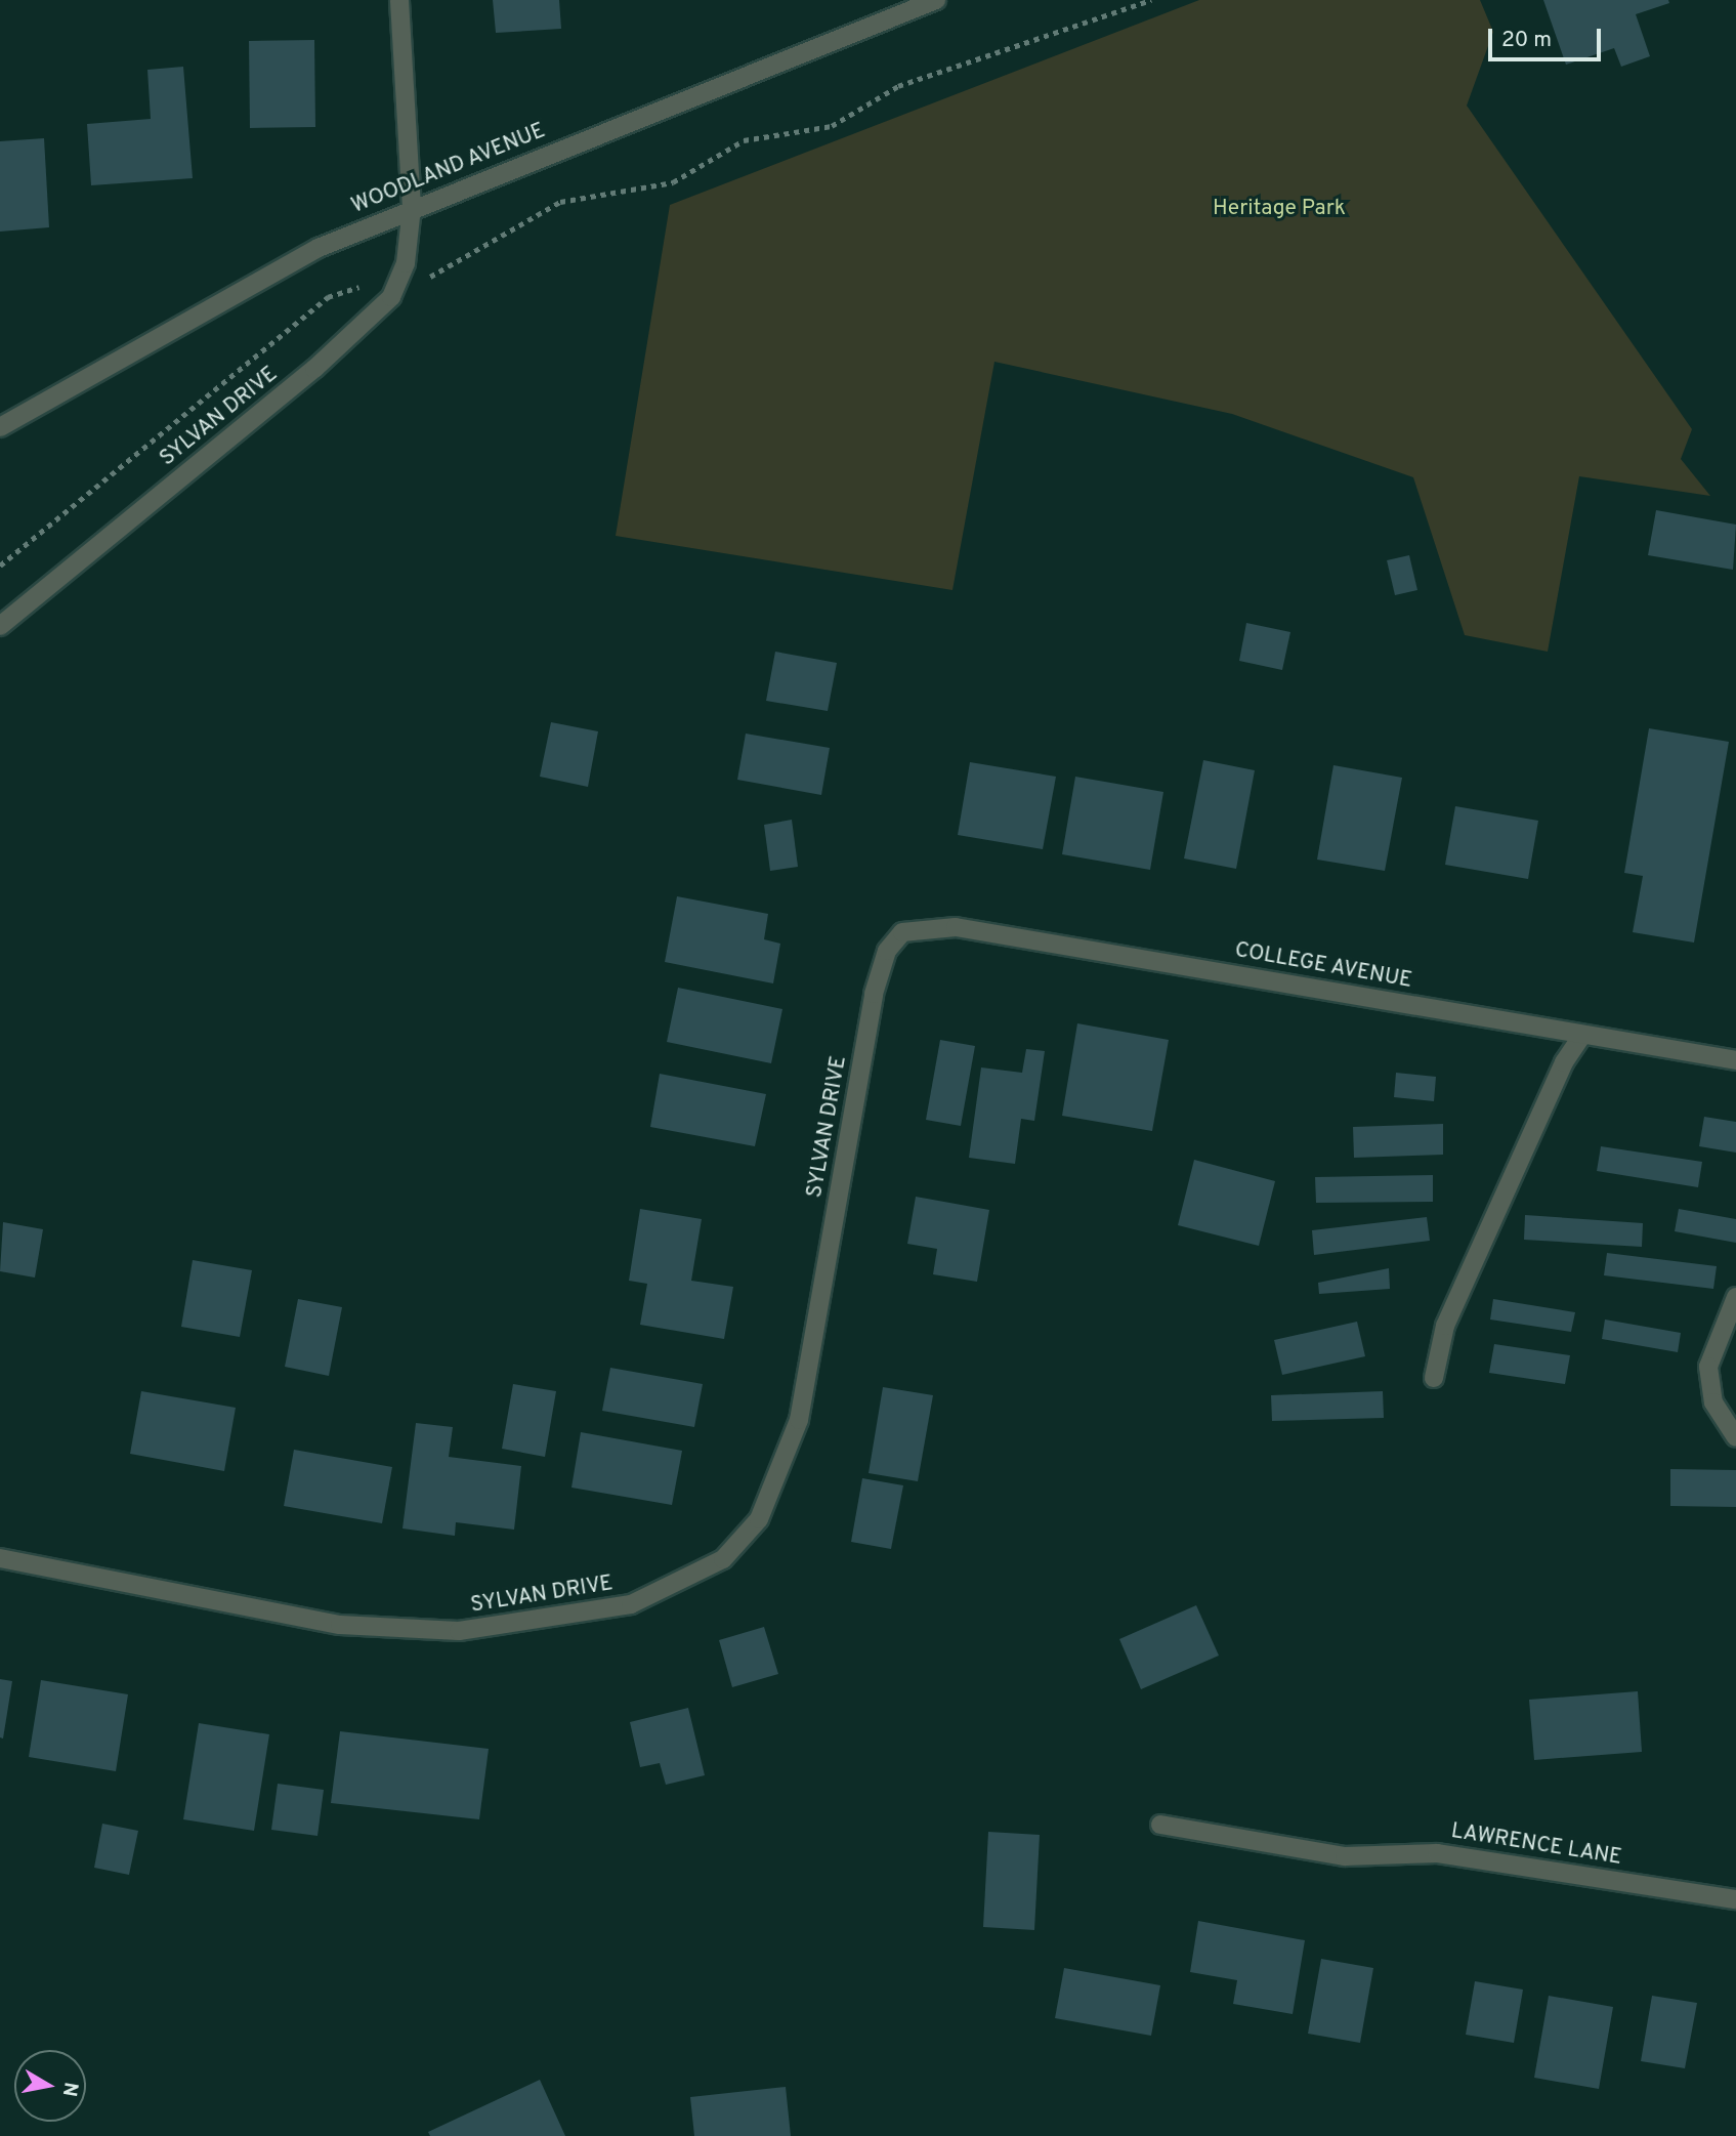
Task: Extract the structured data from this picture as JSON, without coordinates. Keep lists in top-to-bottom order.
{
  "streets": {
    "street": [
      "WOODLAND AVENUE",
      "SYLVAN DRIVE",
      "COLLEGE AVENUE",
      "LAWRENCE LANE"
    ]
  },
  "crossings": [
    ["WOODLAND AVENUE", "SYLVAN DRIVE"],
    ["SYLVAN DRIVE", "COLLEGE AVENUE"]
  ],
  "parks": ["Heritage Park"],
  "scale_bar": "20 m",
  "north": "right"
}
